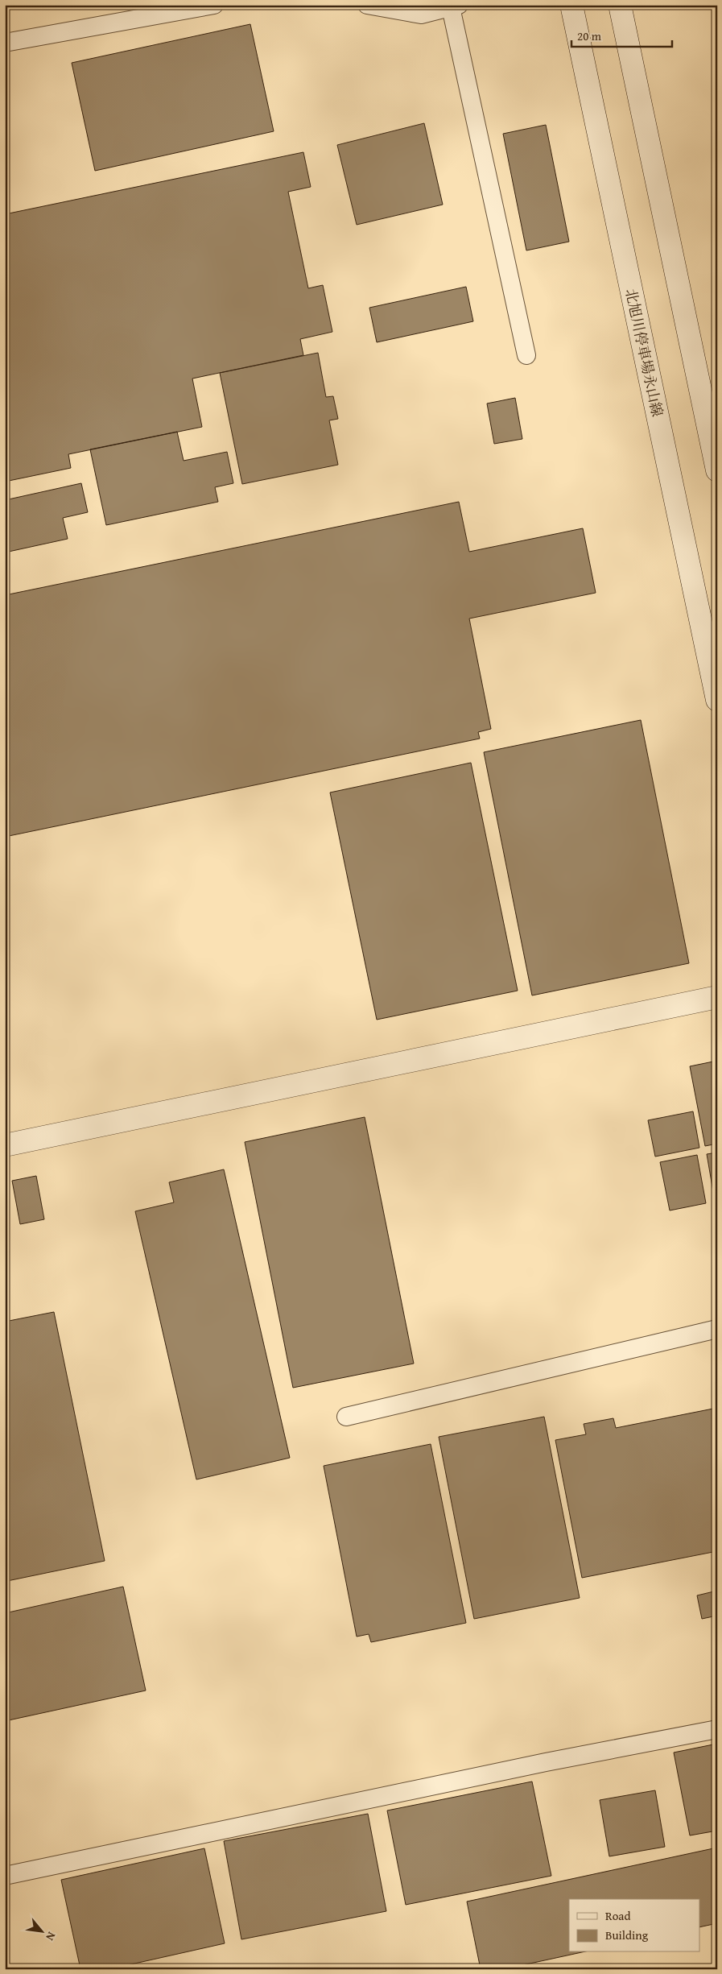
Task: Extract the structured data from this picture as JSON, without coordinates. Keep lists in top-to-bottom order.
{
  "streets": {
    "main road": ["北旭川停車場永山線"]
  },
  "legend": ["Road", "Building"],
  "scale_bar": "20 m",
  "north": "bottom right"
}
